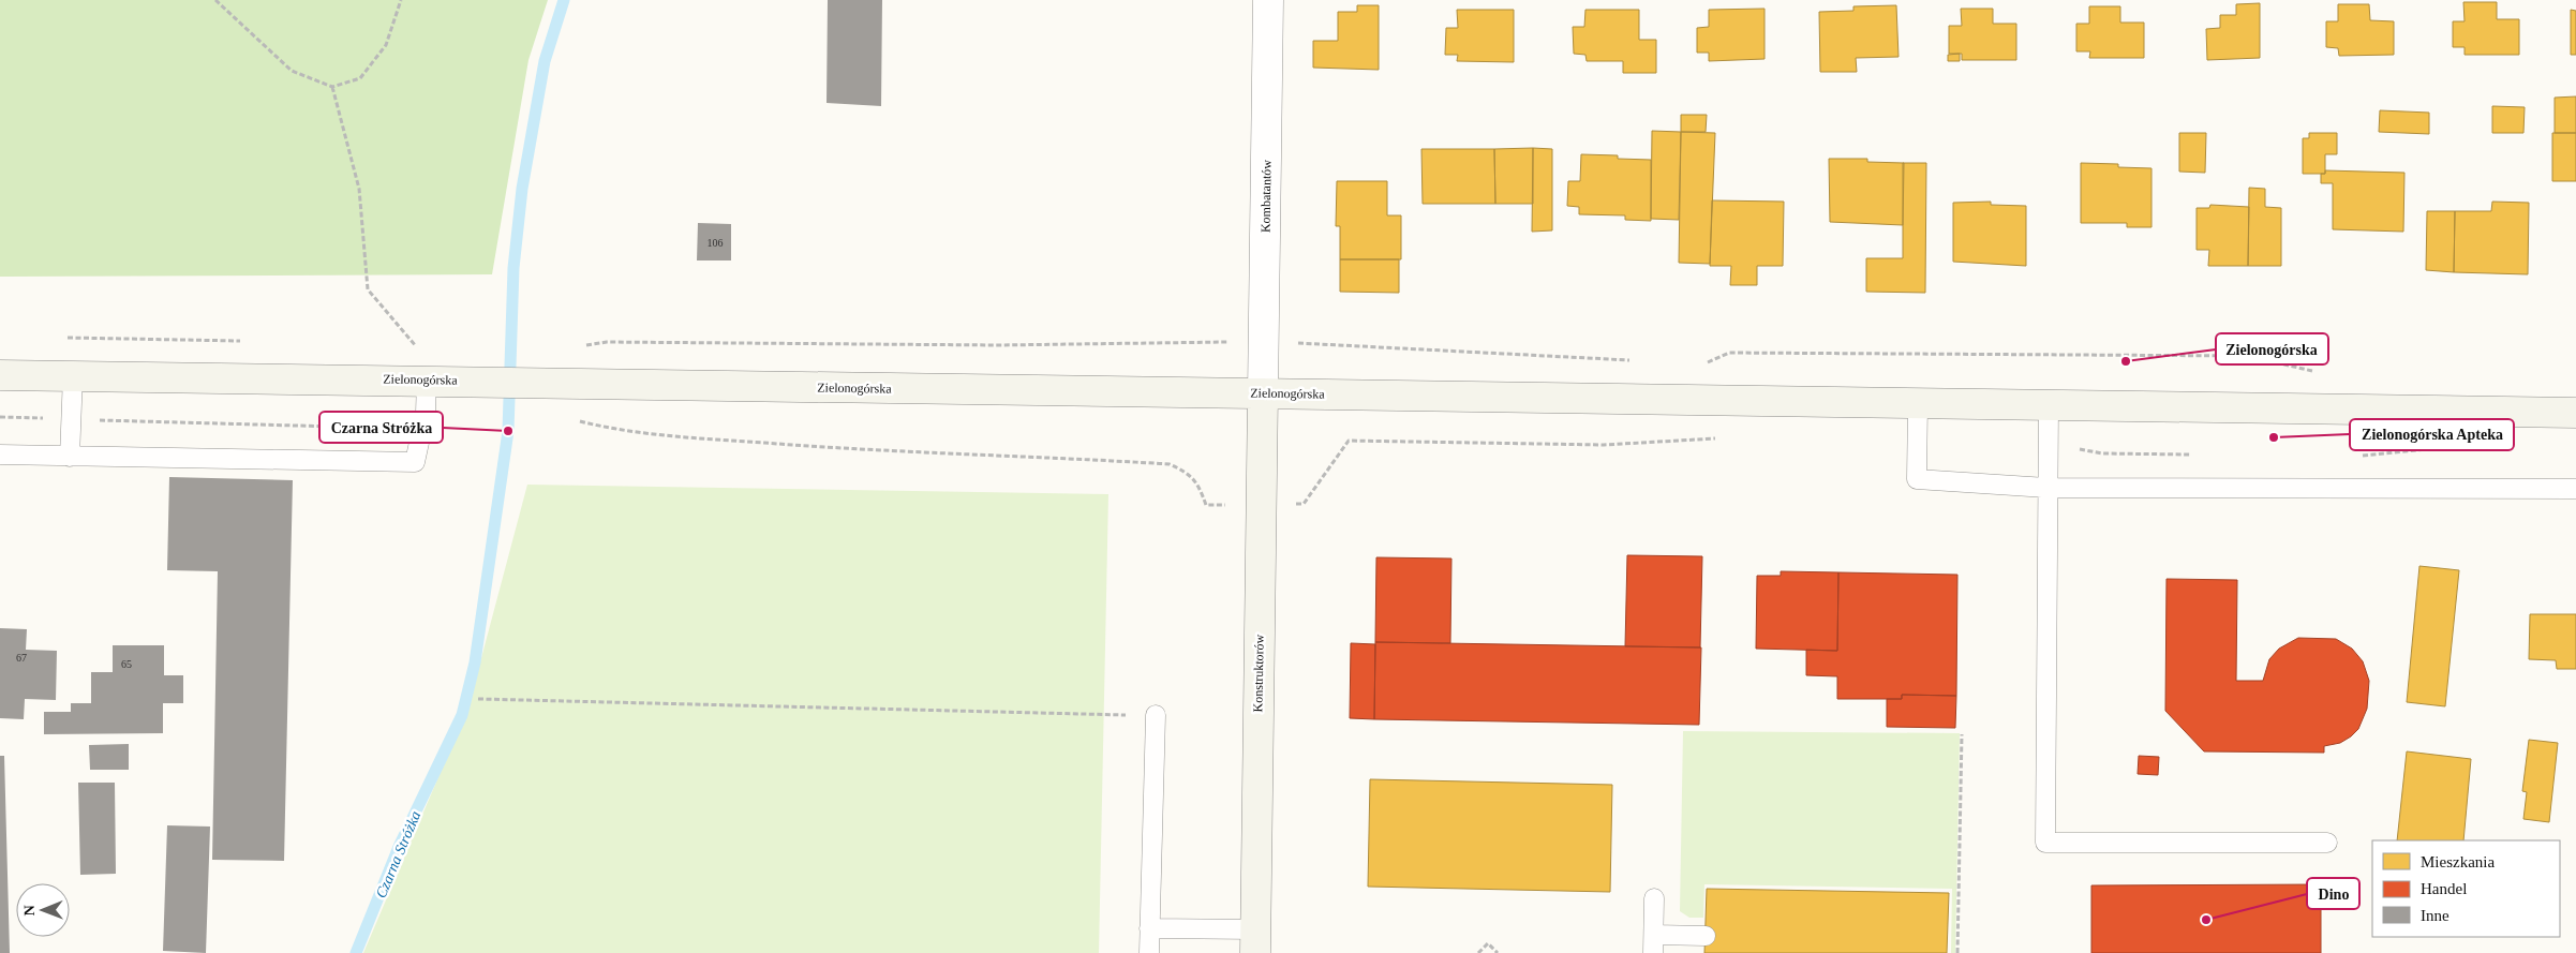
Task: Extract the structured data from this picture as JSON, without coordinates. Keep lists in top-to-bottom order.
{
  "streets": {
    "street": ["Kombatantów", "Zielonogórska", "Konstruktorów"]
  },
  "crossings": [
    ["Kombatantów", "Zielonogórska"],
    ["Kombatantów", "Konstruktorów"],
    ["Zielonogórska", "Konstruktorów"]
  ],
  "water": ["Czarna Stróżka"],
  "places": [
    "Zielonogórska",
    "Czarna Stróżka",
    "Zielonogórska Apteka",
    "Dino"
  ],
  "house_numbers": ["106", "67", "65"],
  "legend": ["Mieszkania", "Handel", "Inne"],
  "north": "left"
}
